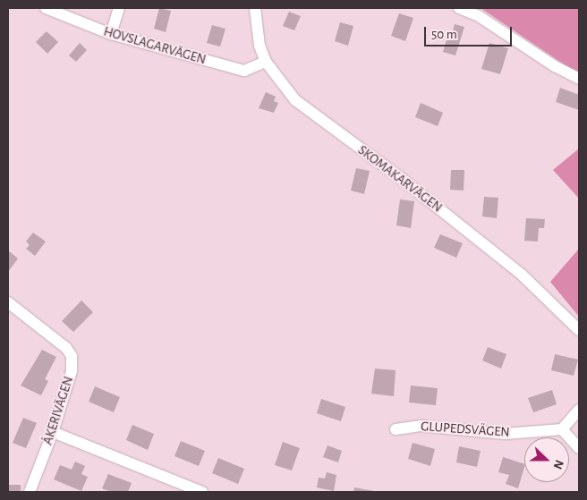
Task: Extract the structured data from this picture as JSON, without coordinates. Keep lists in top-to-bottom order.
{
  "streets": {
    "street": [
      "HOVSLAGARVÄGEN",
      "SKOMAKARVÄGEN",
      "ÅKERIVÄGEN",
      "GLUPEDSVÄGEN"
    ]
  },
  "crossings": [
    ["HOVSLAGARVÄGEN", "SKOMAKARVÄGEN"]
  ],
  "scale_bar": "50 m",
  "north": "right"
}
